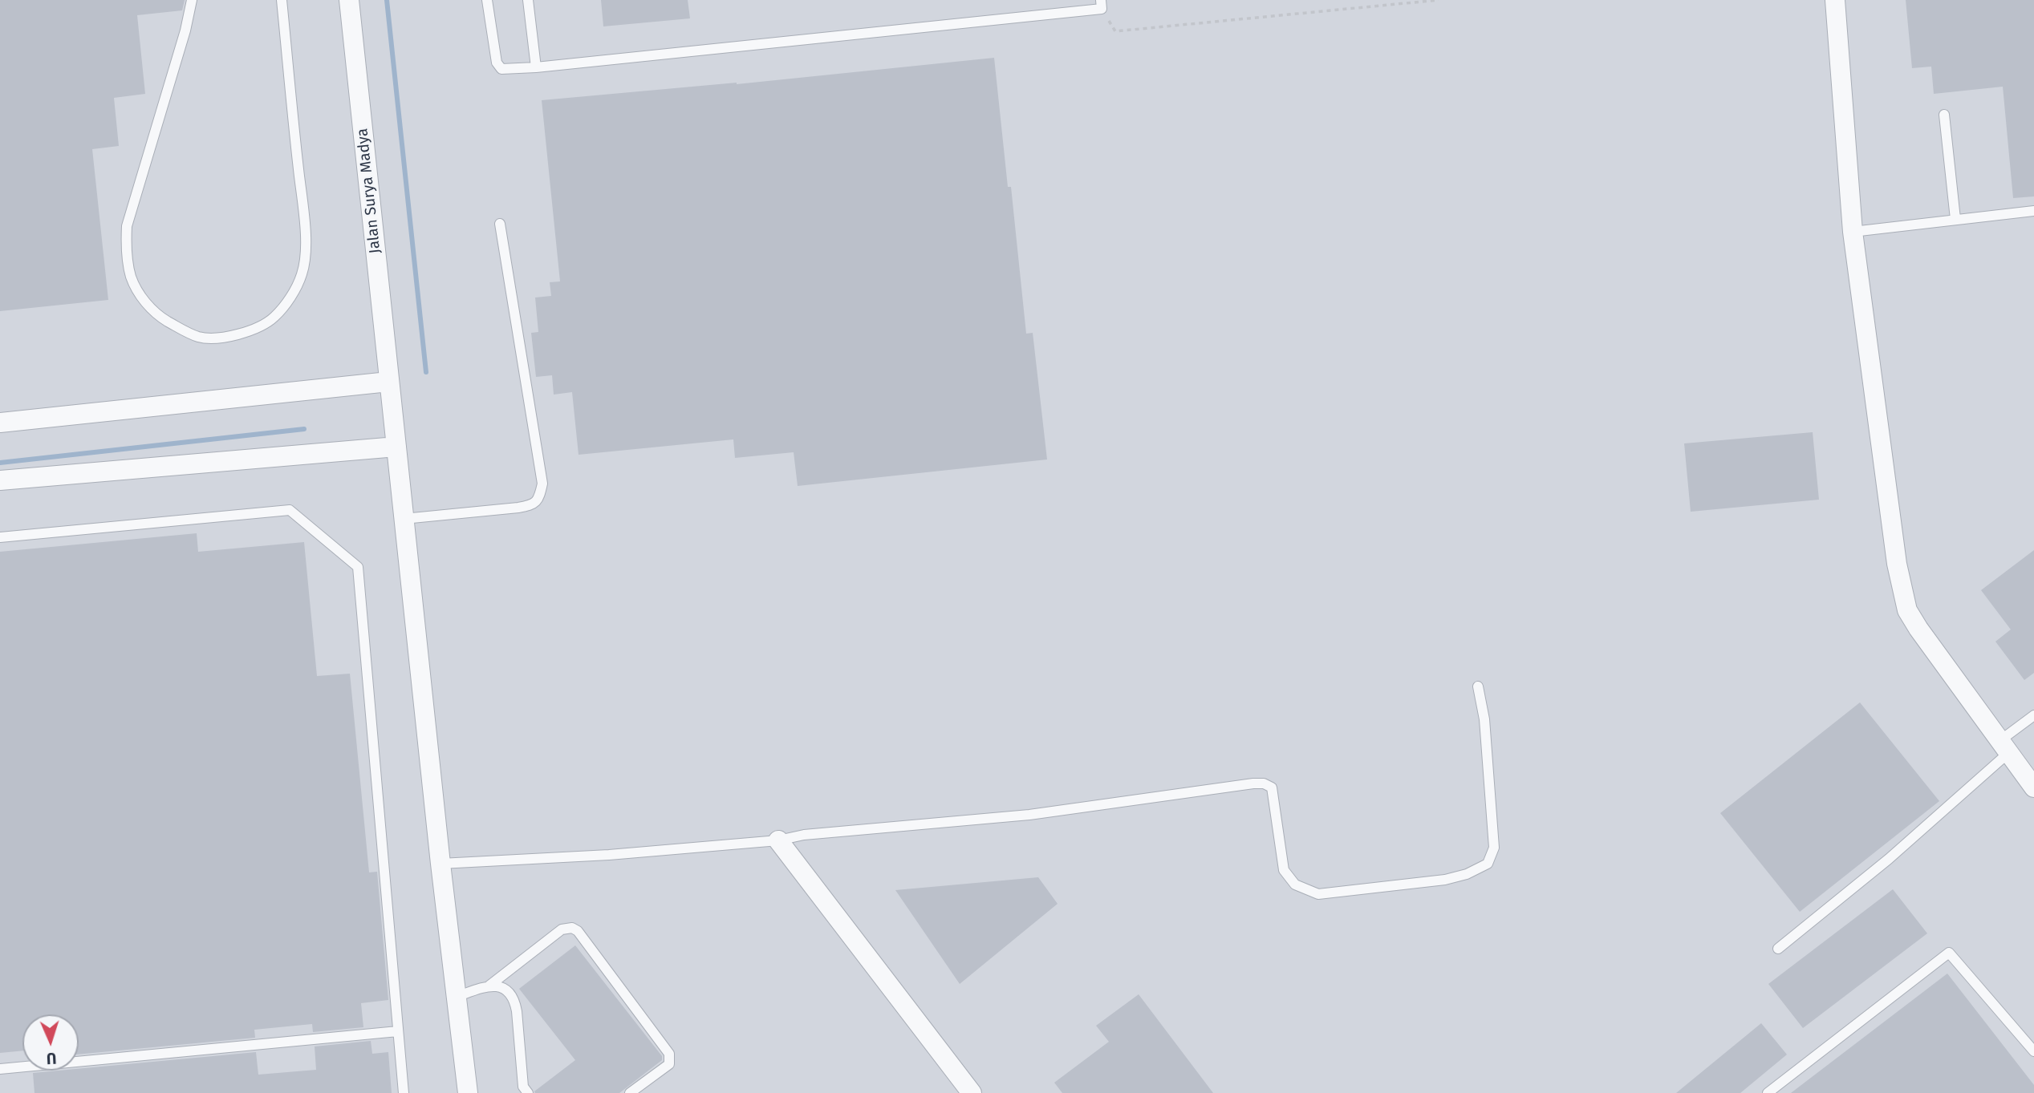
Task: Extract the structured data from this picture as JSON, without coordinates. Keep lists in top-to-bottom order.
{
  "streets": {
    "street": ["Jalan Surya Madya"]
  },
  "north": "bottom"
}
